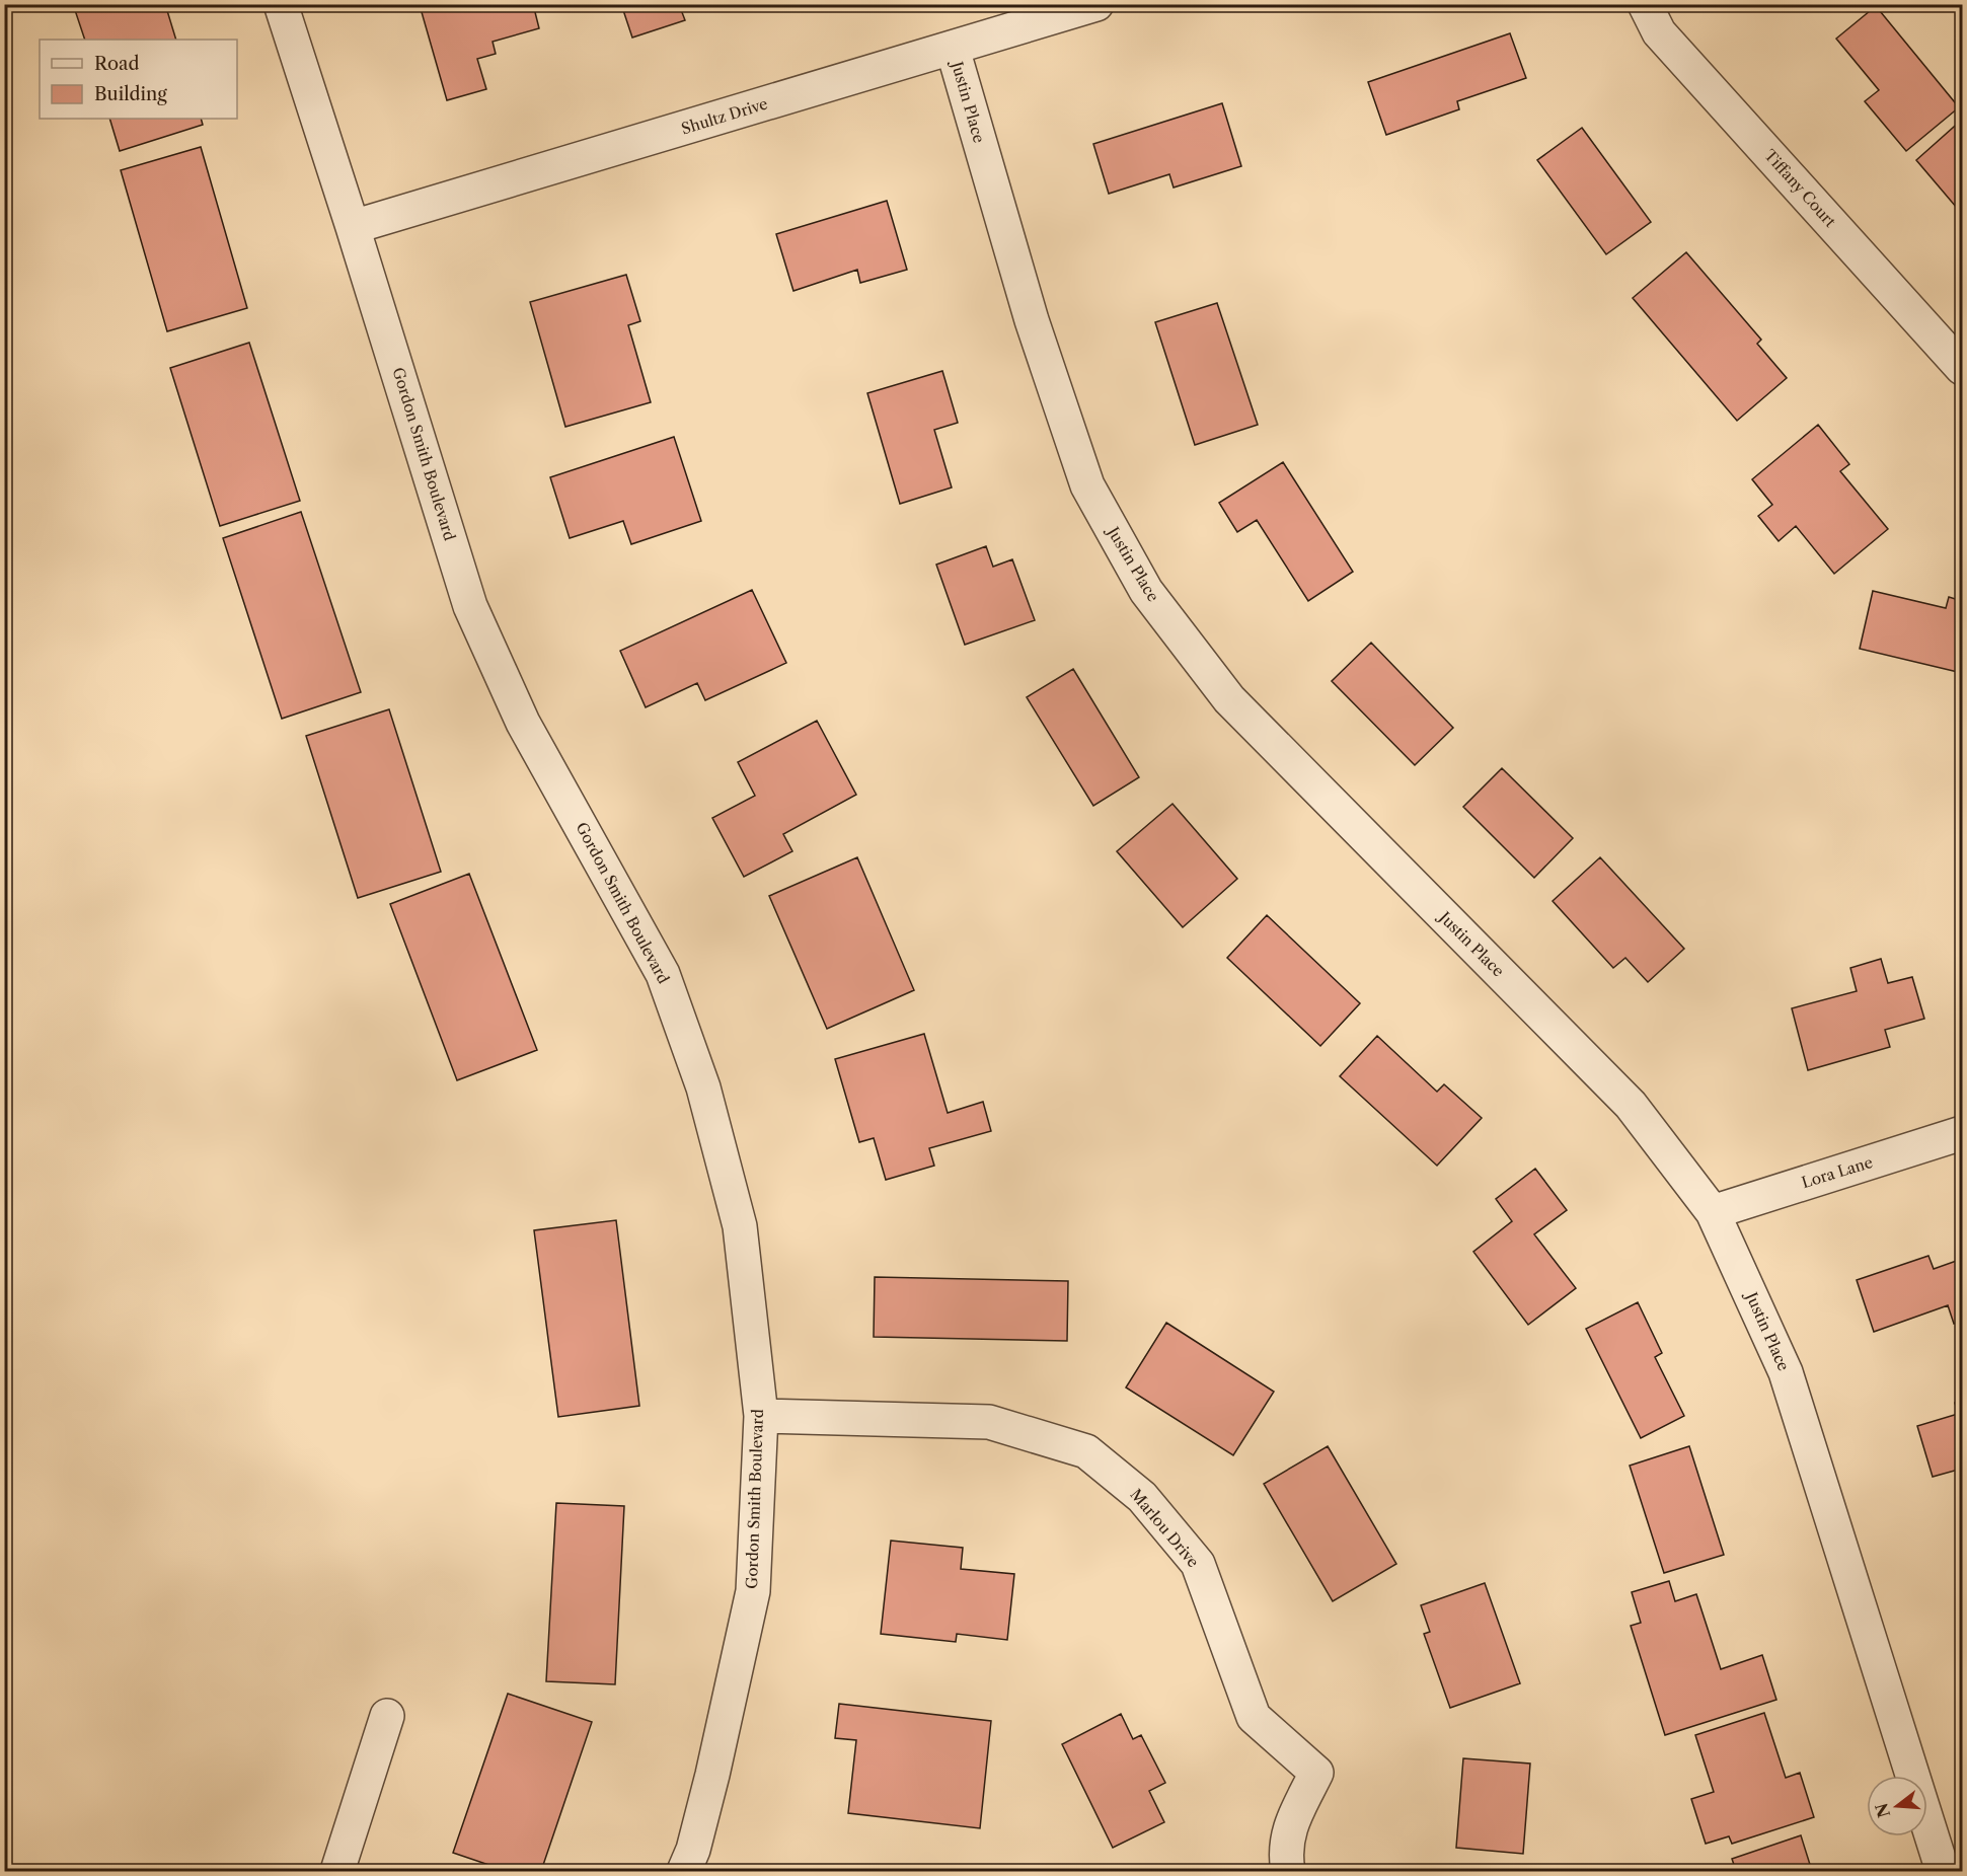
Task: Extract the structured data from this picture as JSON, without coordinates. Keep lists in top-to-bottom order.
{
  "streets": {
    "street": [
      "Justin Place",
      "Shultz Drive",
      "Tiffany Court",
      "Gordon Smith Boulevard",
      "Lora Lane",
      "Marlou Drive"
    ]
  },
  "crossings": [
    ["Justin Place", "Shultz Drive"],
    ["Justin Place", "Lora Lane"],
    ["Shultz Drive", "Gordon Smith Boulevard"],
    ["Gordon Smith Boulevard", "Marlou Drive"]
  ],
  "legend": ["Road", "Building"],
  "north": "left"
}
